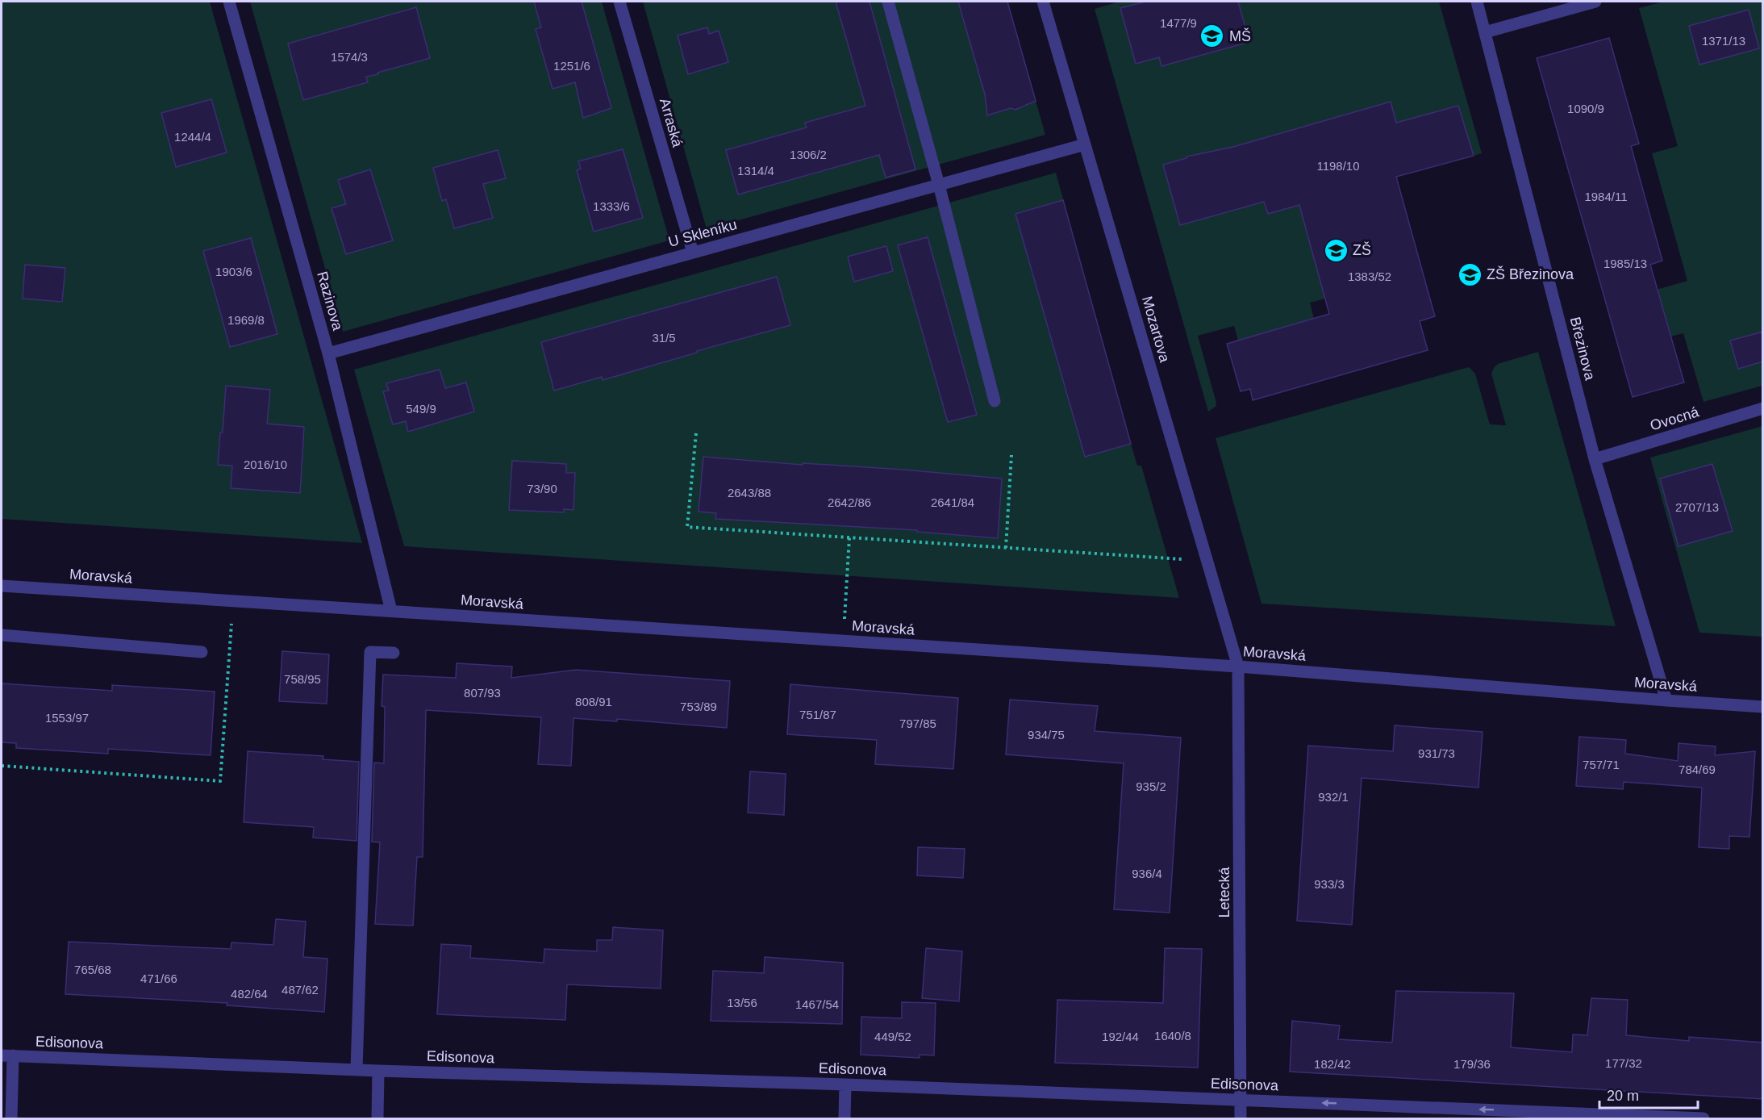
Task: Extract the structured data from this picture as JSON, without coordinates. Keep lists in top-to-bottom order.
{
  "streets": {
    "street": [
      "Arraská",
      "U Skleníku",
      "Razinova",
      "Mozartova",
      "Březinova",
      "Ovocná",
      "Moravská",
      "Letecká",
      "Edisonova"
    ]
  },
  "crossings": [
    ["Arraská", "U Skleníku"],
    ["U Skleníku", "Razinova"],
    ["U Skleníku", "Mozartova"],
    ["Razinova", "Moravská"],
    ["Mozartova", "Moravská"],
    ["Mozartova", "Letecká"],
    ["Březinova", "Ovocná"],
    ["Březinova", "Moravská"],
    ["Moravská", "Letecká"],
    ["Letecká", "Edisonova"]
  ],
  "places": {
    "school or university": ["MŠ", "ZŠ", "ZŠ Březinova"]
  },
  "house_numbers": [
    "1477/9",
    "1371/13",
    "1574/3",
    "1251/6",
    "1090/9",
    "1244/4",
    "1306/2",
    "1198/10",
    "1314/4",
    "1984/11",
    "1333/6",
    "1985/13",
    "1903/6",
    "1383/52",
    "1969/8",
    "31/5",
    "549/9",
    "2016/10",
    "73/90",
    "2643/88",
    "2642/86",
    "2641/84",
    "2707/13",
    "758/95",
    "807/93",
    "808/91",
    "753/89",
    "751/87",
    "1553/97",
    "797/85",
    "934/75",
    "931/73",
    "757/71",
    "784/69",
    "935/2",
    "932/1",
    "936/4",
    "933/3",
    "765/68",
    "471/66",
    "487/62",
    "482/64",
    "13/56",
    "1467/54",
    "1640/8",
    "449/52",
    "192/44",
    "177/32",
    "182/42",
    "179/36"
  ],
  "scale_bar": "20 m"
}
